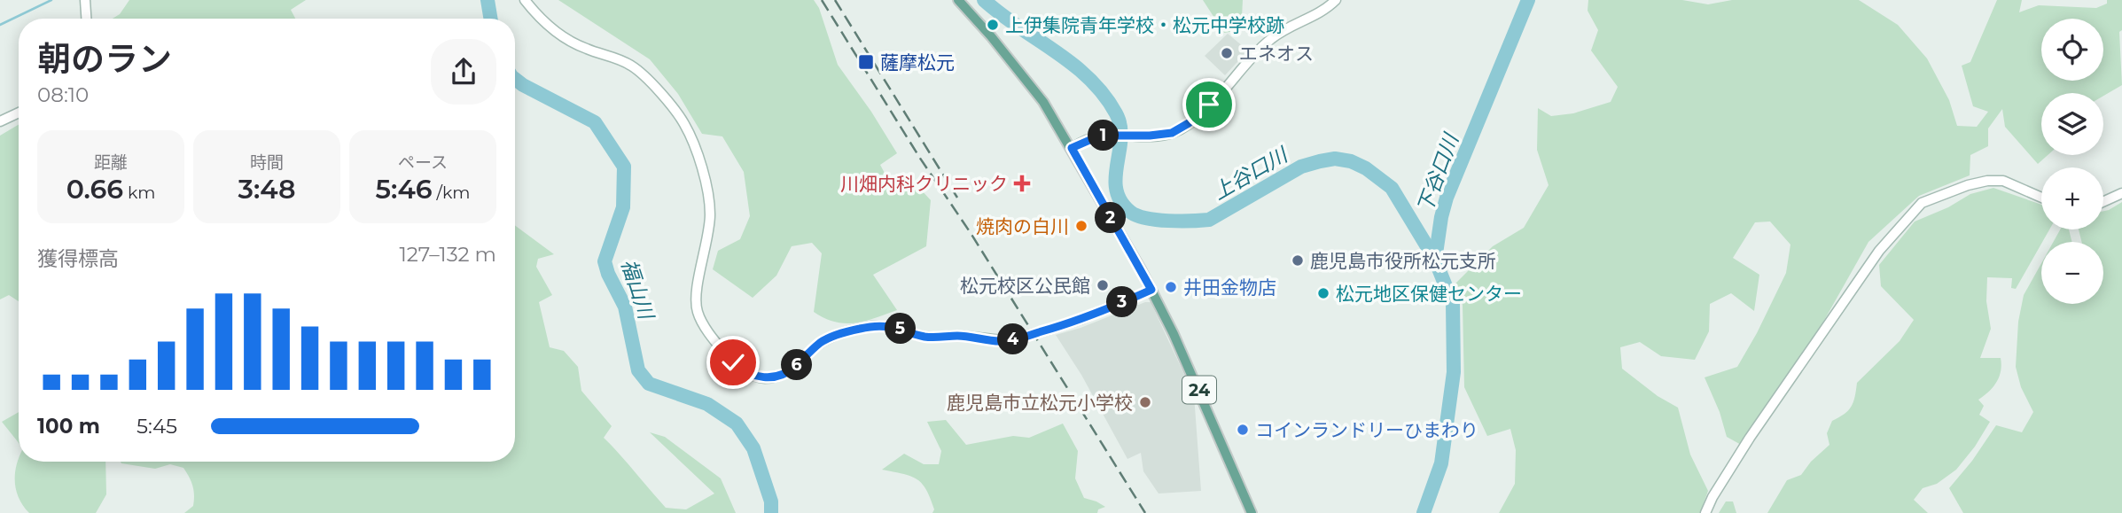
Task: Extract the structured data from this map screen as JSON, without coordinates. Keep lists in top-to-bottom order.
{
  "streets": {
    "main road": ["24"]
  },
  "water": ["上谷口川", "下谷口川", "福山川"],
  "places": {
    "other": [
      "上伊集院青年学校・松元中学校跡",
      "エネオス",
      "焼肉の白川",
      "鹿児島市役所松元支所",
      "松元校区公民館",
      "井田金物店",
      "松元地区保健センター",
      "鹿児島市立松元小学校",
      "コインランドリーひまわり"
    ],
    "transit": ["薩摩松元"],
    "health": ["川畑内科クリニック"]
  },
  "page": {
    "map_buttons": ["+", "−"],
    "heading": ["朝のラン", "08:10"],
    "pins": [
      "1",
      "2",
      "3",
      "5",
      "4",
      "6"
    ],
    "stats": [
      ["距離", "0.66 km"],
      ["時間", "3:48"],
      ["ペース", "5:46 /km"]
    ],
    "chart": ["獲得標高", "127–132 m"],
    "list": [
      {
        "name": "100 m",
        "note": "5:45"
      }
    ]
  }
}
